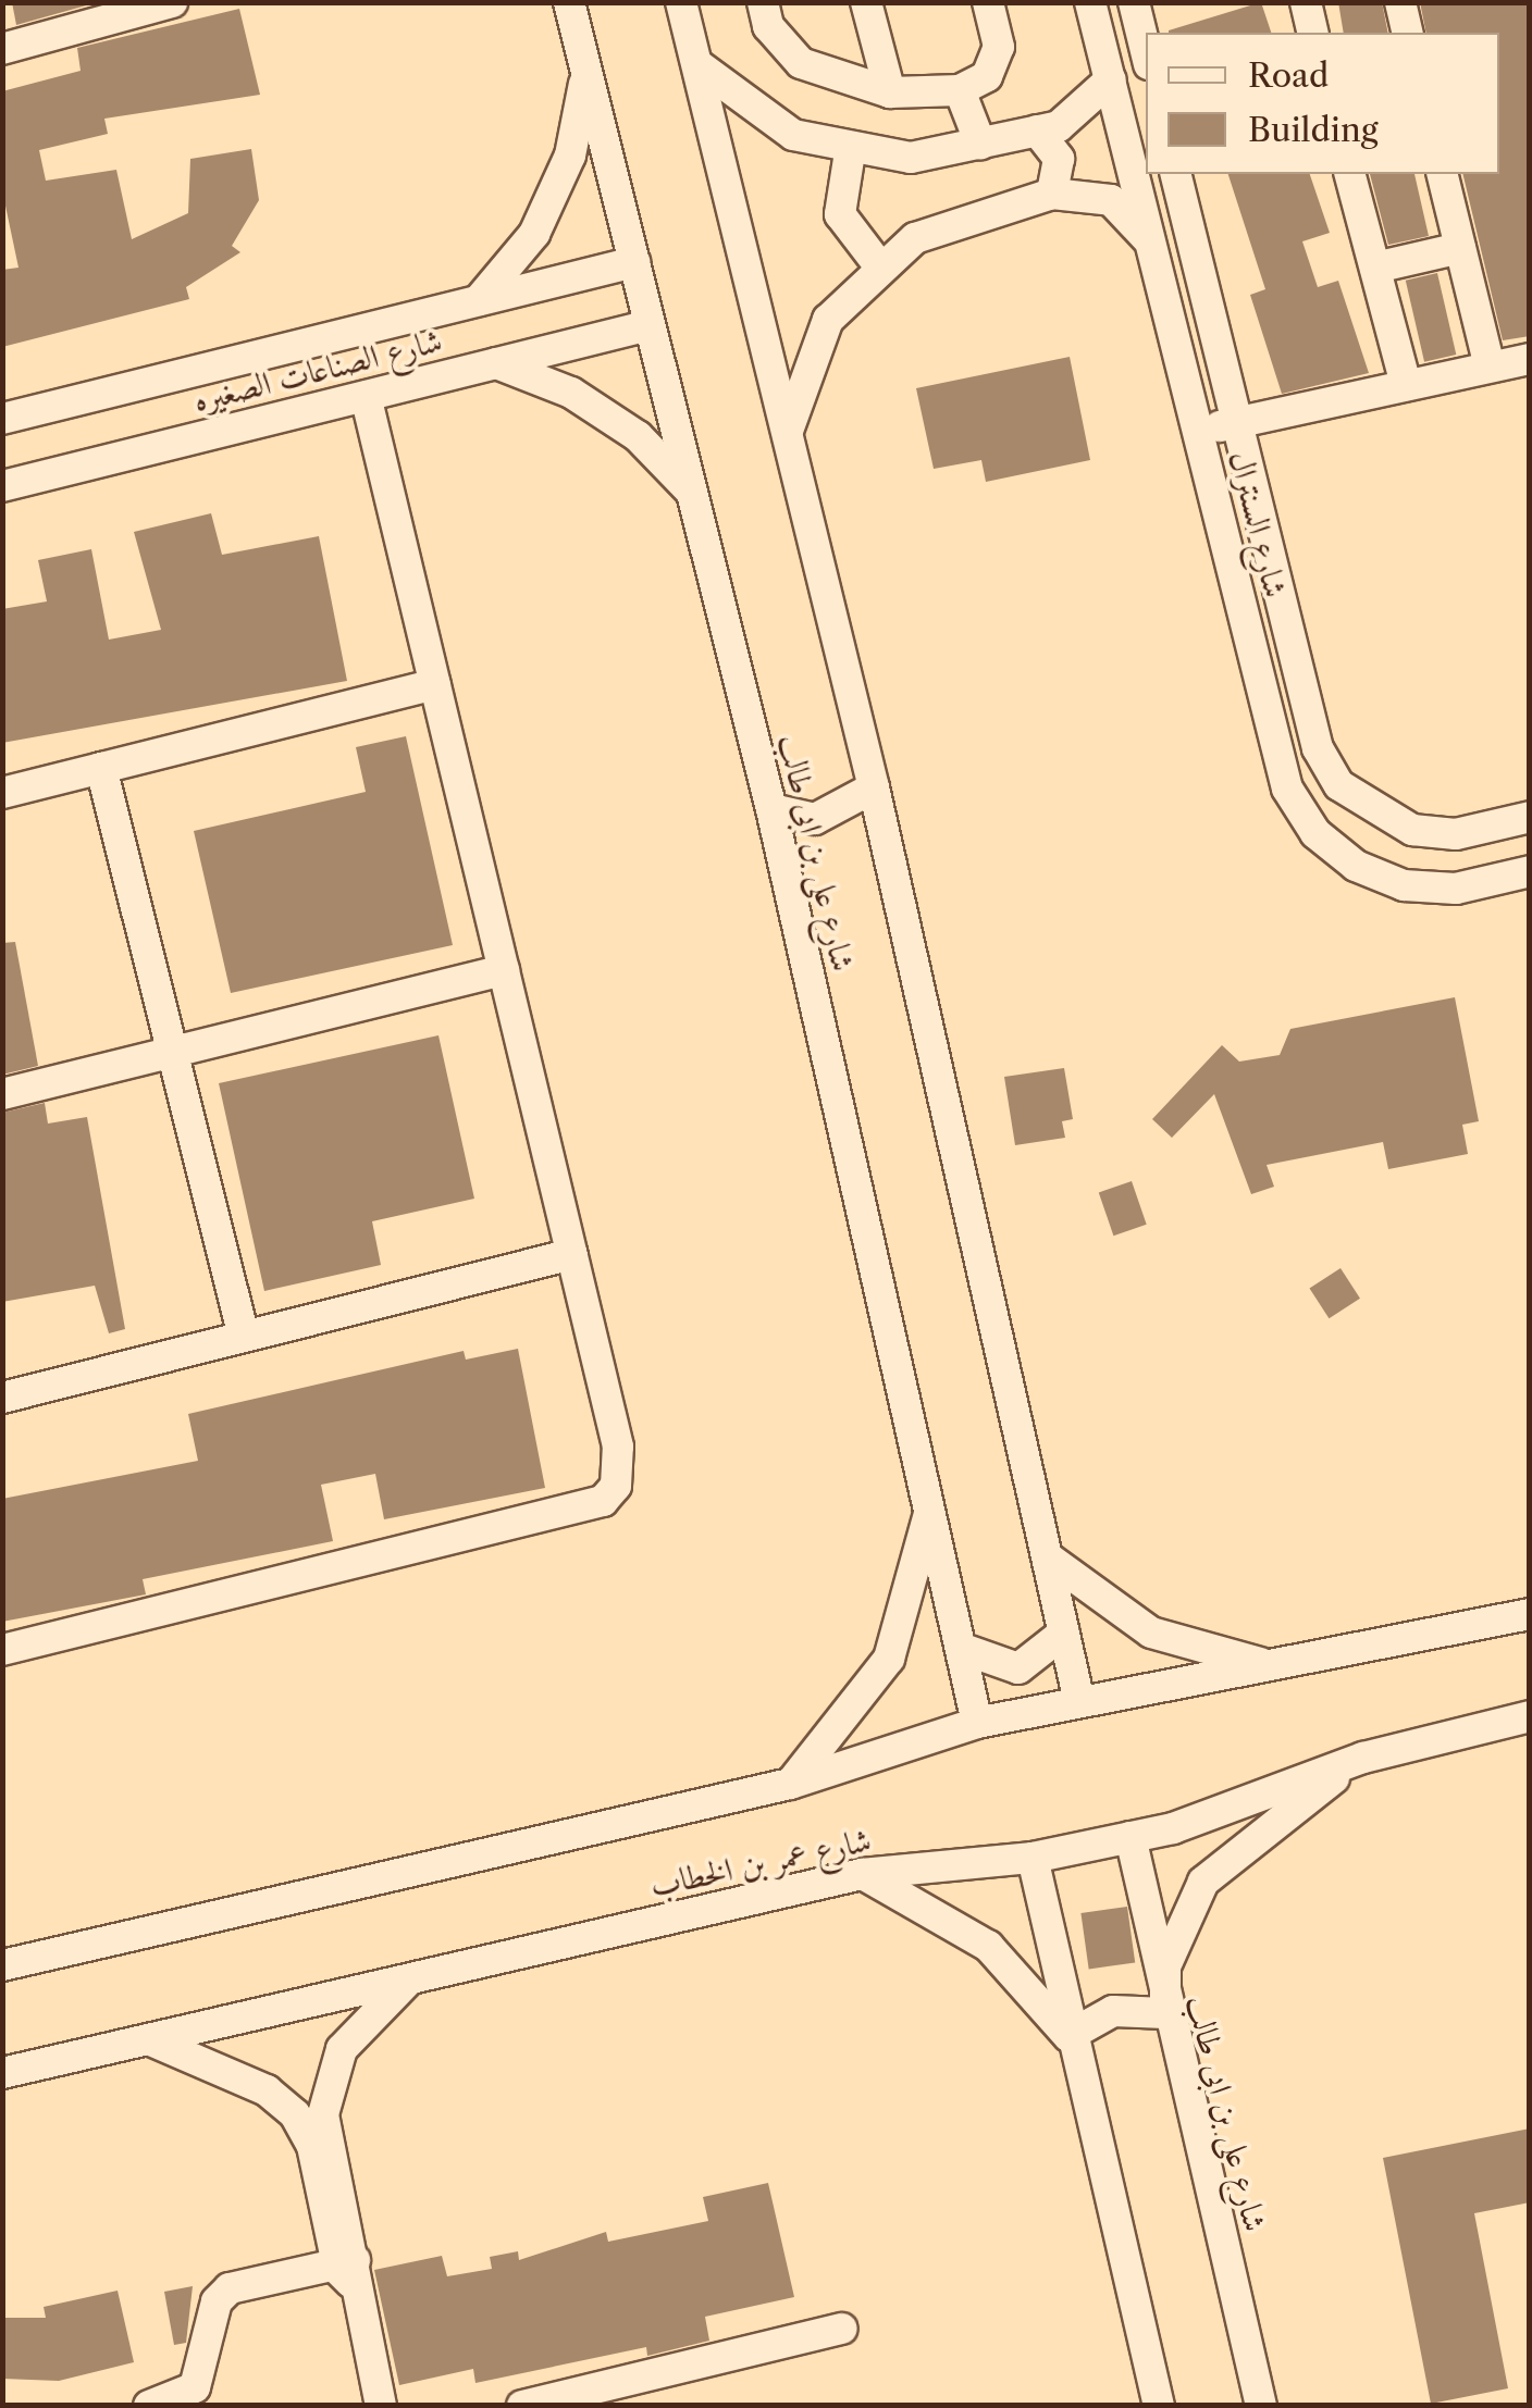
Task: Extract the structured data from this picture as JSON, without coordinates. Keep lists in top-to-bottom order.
{
  "streets": {
    "street": [
      "شارع الصناعات الصغيره",
      "شارع السنترال",
      "شارع على بن ابى طالب",
      "شارع عمر بن الخطاب"
    ]
  },
  "crossings": [
    ["شارع الصناعات الصغيره", "شارع على بن ابى طالب"],
    ["شارع على بن ابى طالب", "شارع عمر بن الخطاب"]
  ],
  "legend": ["Road", "Building"]
}
